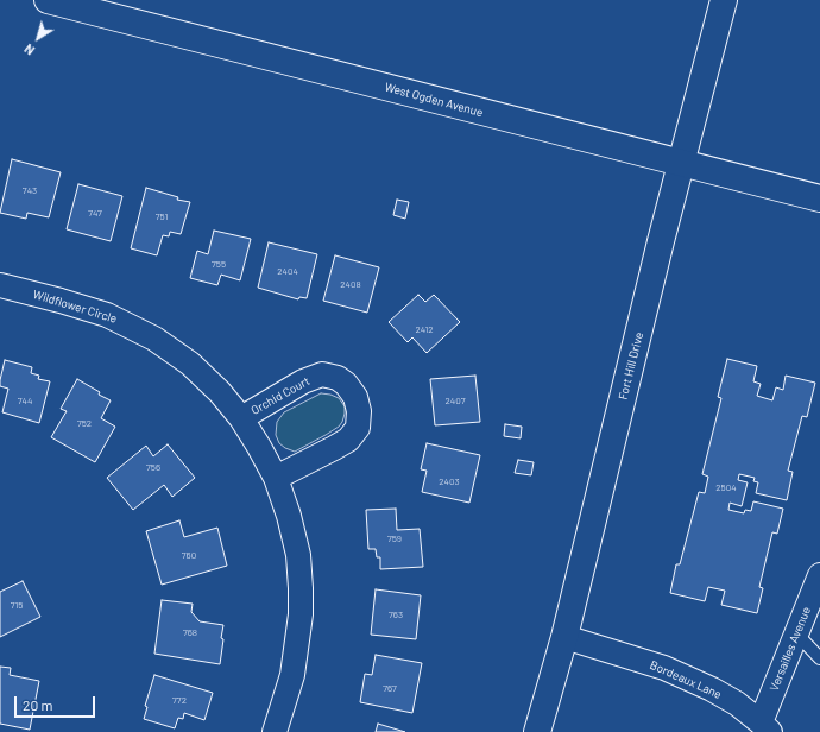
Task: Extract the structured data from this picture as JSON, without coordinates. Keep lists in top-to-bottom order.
{
  "streets": {
    "main road": ["West Ogden Avenue", "Fort Hill Drive"],
    "street": [
      "Wildflower Circle",
      "Orchid Court",
      "Versailles Avenue",
      "Bordeaux Lane"
    ]
  },
  "crossings": [
    ["West Ogden Avenue", "Fort Hill Drive"],
    ["Wildflower Circle", "Orchid Court"],
    ["Fort Hill Drive", "Bordeaux Lane"],
    ["Versailles Avenue", "Bordeaux Lane"]
  ],
  "house_numbers": [
    "743",
    "747",
    "751",
    "755",
    "2404",
    "2408",
    "2412",
    "744",
    "2407",
    "752",
    "756",
    "2403",
    "2504",
    "759",
    "760",
    "715",
    "763",
    "768",
    "767",
    "772"
  ],
  "scale_bar": "20 m",
  "north": "bottom left"
}
